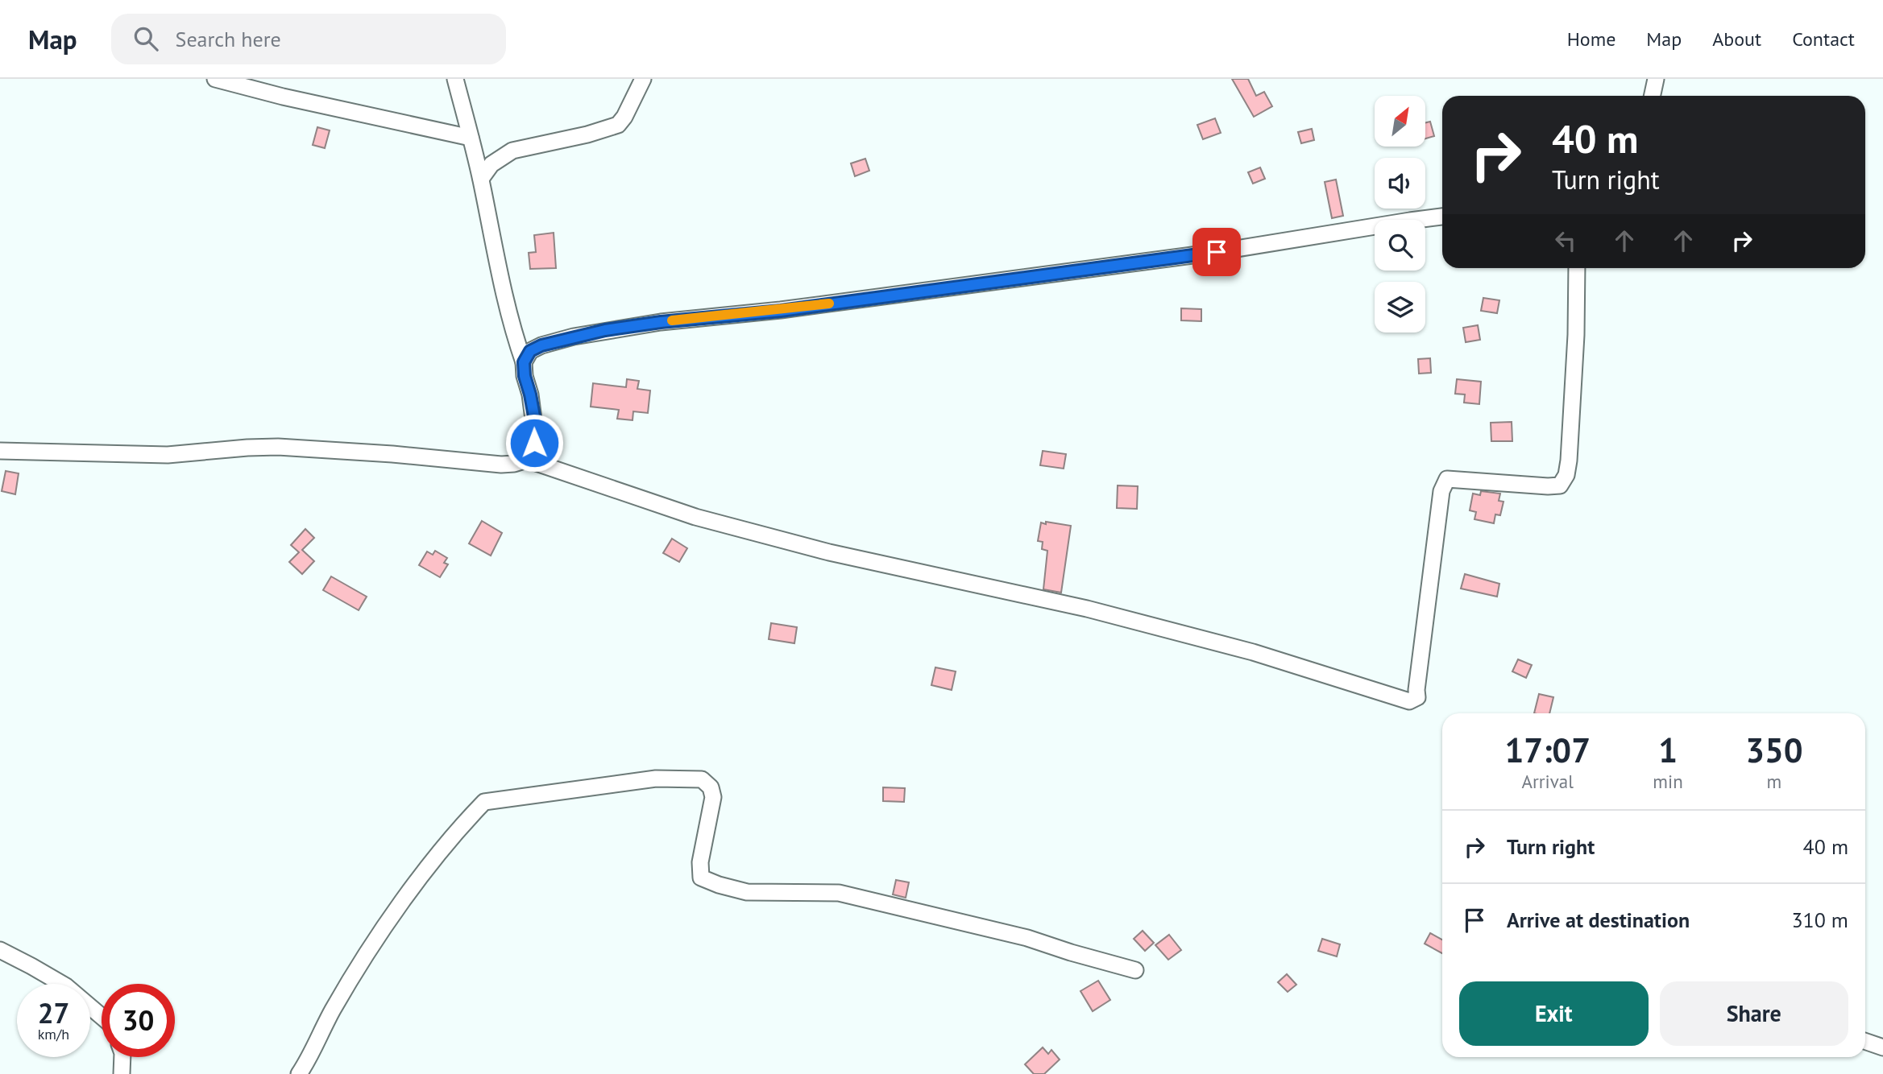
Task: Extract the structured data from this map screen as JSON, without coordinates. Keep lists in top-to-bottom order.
{
  "north": "top right",
  "page": {
    "header": "Map",
    "search": "Search here",
    "nav": [
      "Home",
      "Map",
      "About",
      "Contact"
    ],
    "turn": ["40 m", "Turn right"],
    "eta": [
      "17:07",
      "Arrival",
      "1",
      "min",
      "350",
      "m"
    ],
    "list": [
      {
        "name": "Turn right",
        "value": "40 m"
      },
      {
        "name": "Arrive at destination",
        "value": "310 m"
      }
    ],
    "buttons": ["Exit", "Share"],
    "speed": "27 km/h",
    "limit": "30"
  }
}
